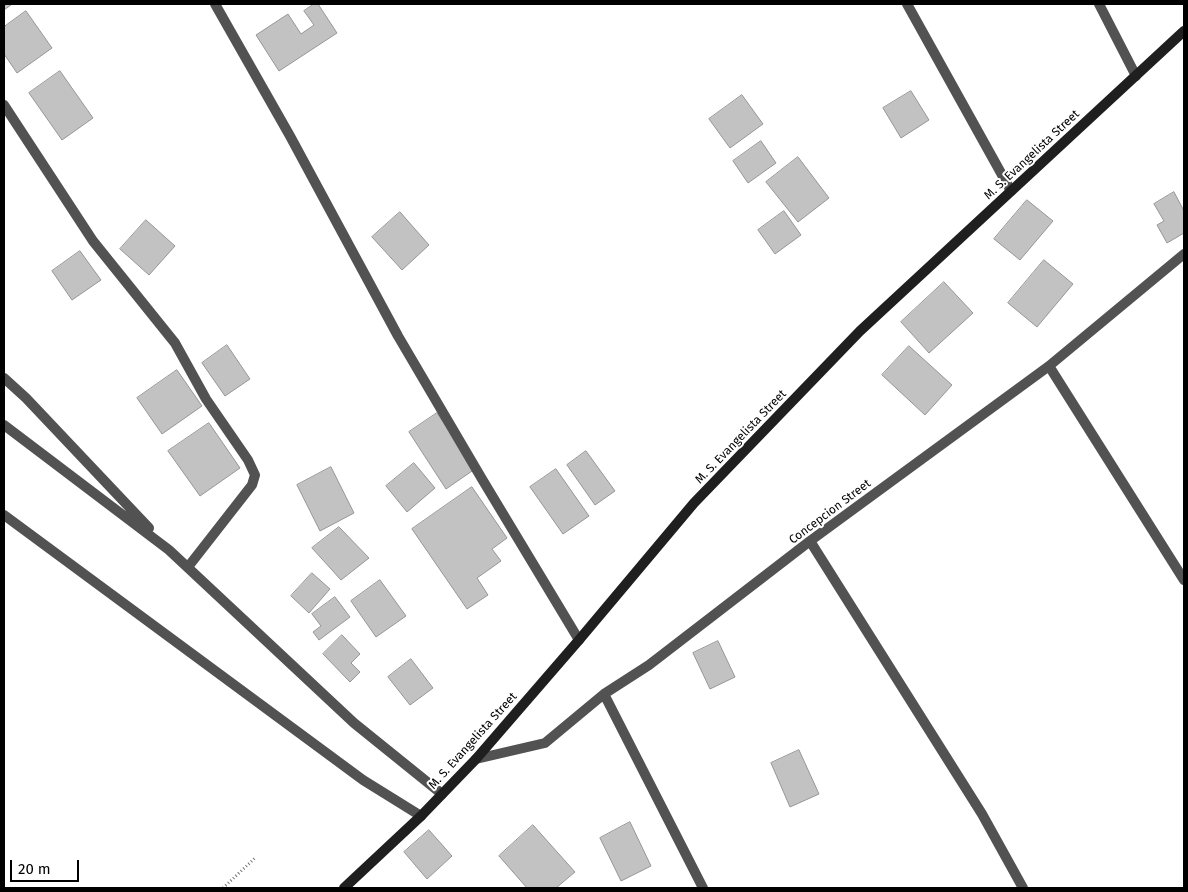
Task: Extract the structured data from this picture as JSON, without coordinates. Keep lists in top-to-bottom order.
{
  "streets": {
    "street": ["M. S. Evangelista Street", "Concepcion Street"]
  },
  "crossings": [
    ["M. S. Evangelista Street", "Concepcion Street"]
  ],
  "scale_bar": "20 m"
}
